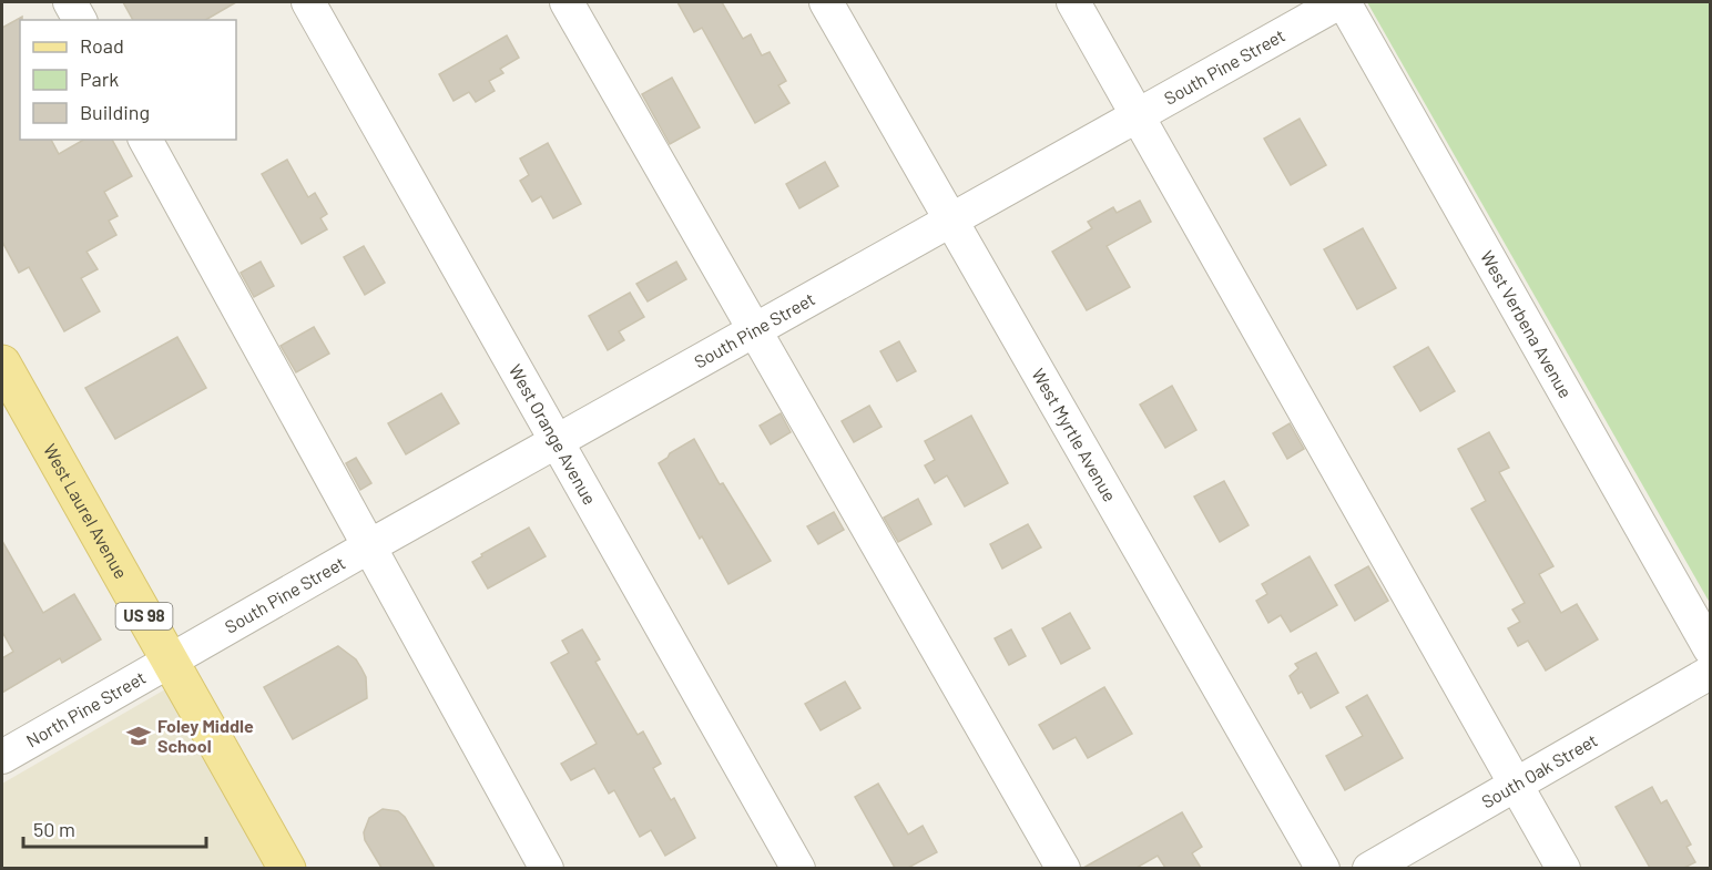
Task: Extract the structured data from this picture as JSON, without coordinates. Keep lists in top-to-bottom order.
{
  "streets": {
    "main road": ["West Laurel Avenue", "US 98"],
    "street": [
      "South Pine Street",
      "West Verbena Avenue",
      "West Orange Avenue",
      "West Myrtle Avenue",
      "North Pine Street",
      "South Oak Street"
    ]
  },
  "crossings": [
    ["South Pine Street", "West Verbena Avenue"],
    ["South Pine Street", "West Orange Avenue"],
    ["South Pine Street", "West Myrtle Avenue"],
    ["South Pine Street", "West Laurel Avenue"],
    ["South Pine Street", "North Pine Street"],
    ["West Laurel Avenue", "North Pine Street"]
  ],
  "places": {
    "school or university": ["Foley Middle School"]
  },
  "legend": ["Road", "Park", "Building"],
  "scale_bar": "50 m"
}
